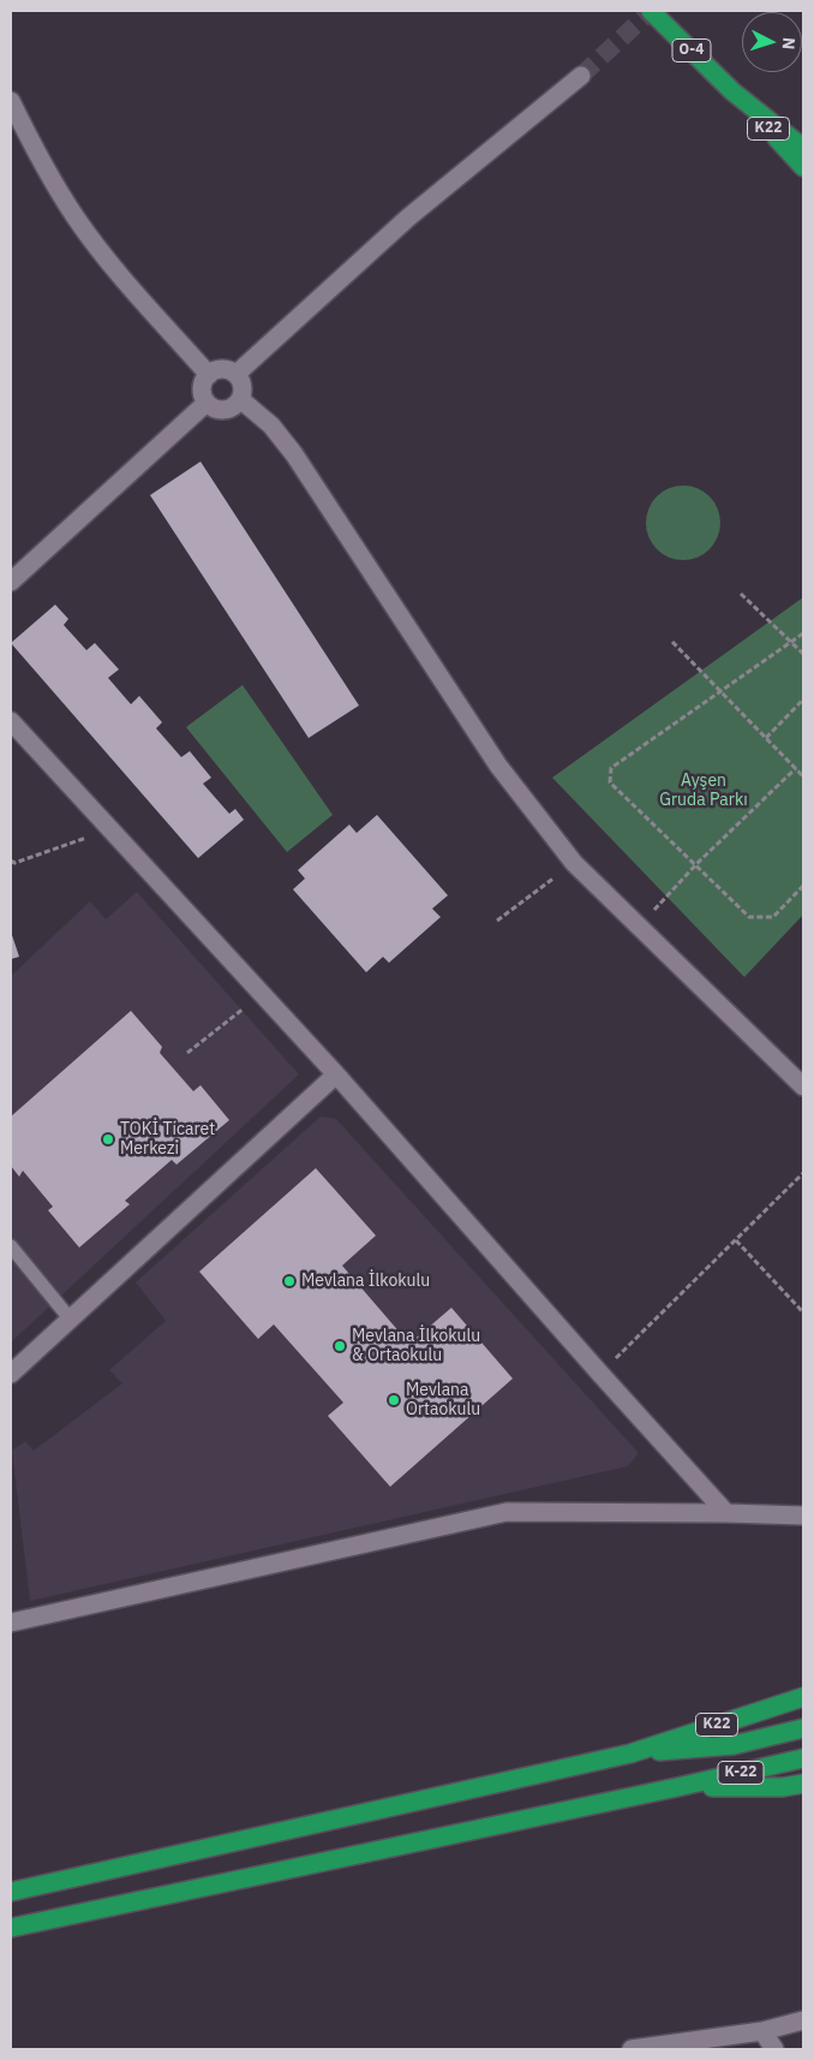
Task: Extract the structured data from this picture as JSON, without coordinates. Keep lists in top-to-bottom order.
{
  "streets": {
    "highway": ["O-4", "K22", "K-22"]
  },
  "crossings": [
    ["O-4", "K22"],
    ["K22", "K-22"]
  ],
  "parks": ["Ayşen Gruda Parkı"],
  "places": [
    "TOKİ Ticaret Merkezi",
    "Mevlana İlkokulu",
    "Mevlana İlkokulu & Ortaokulu",
    "Mevlana Ortaokulu"
  ],
  "north": "right"
}
